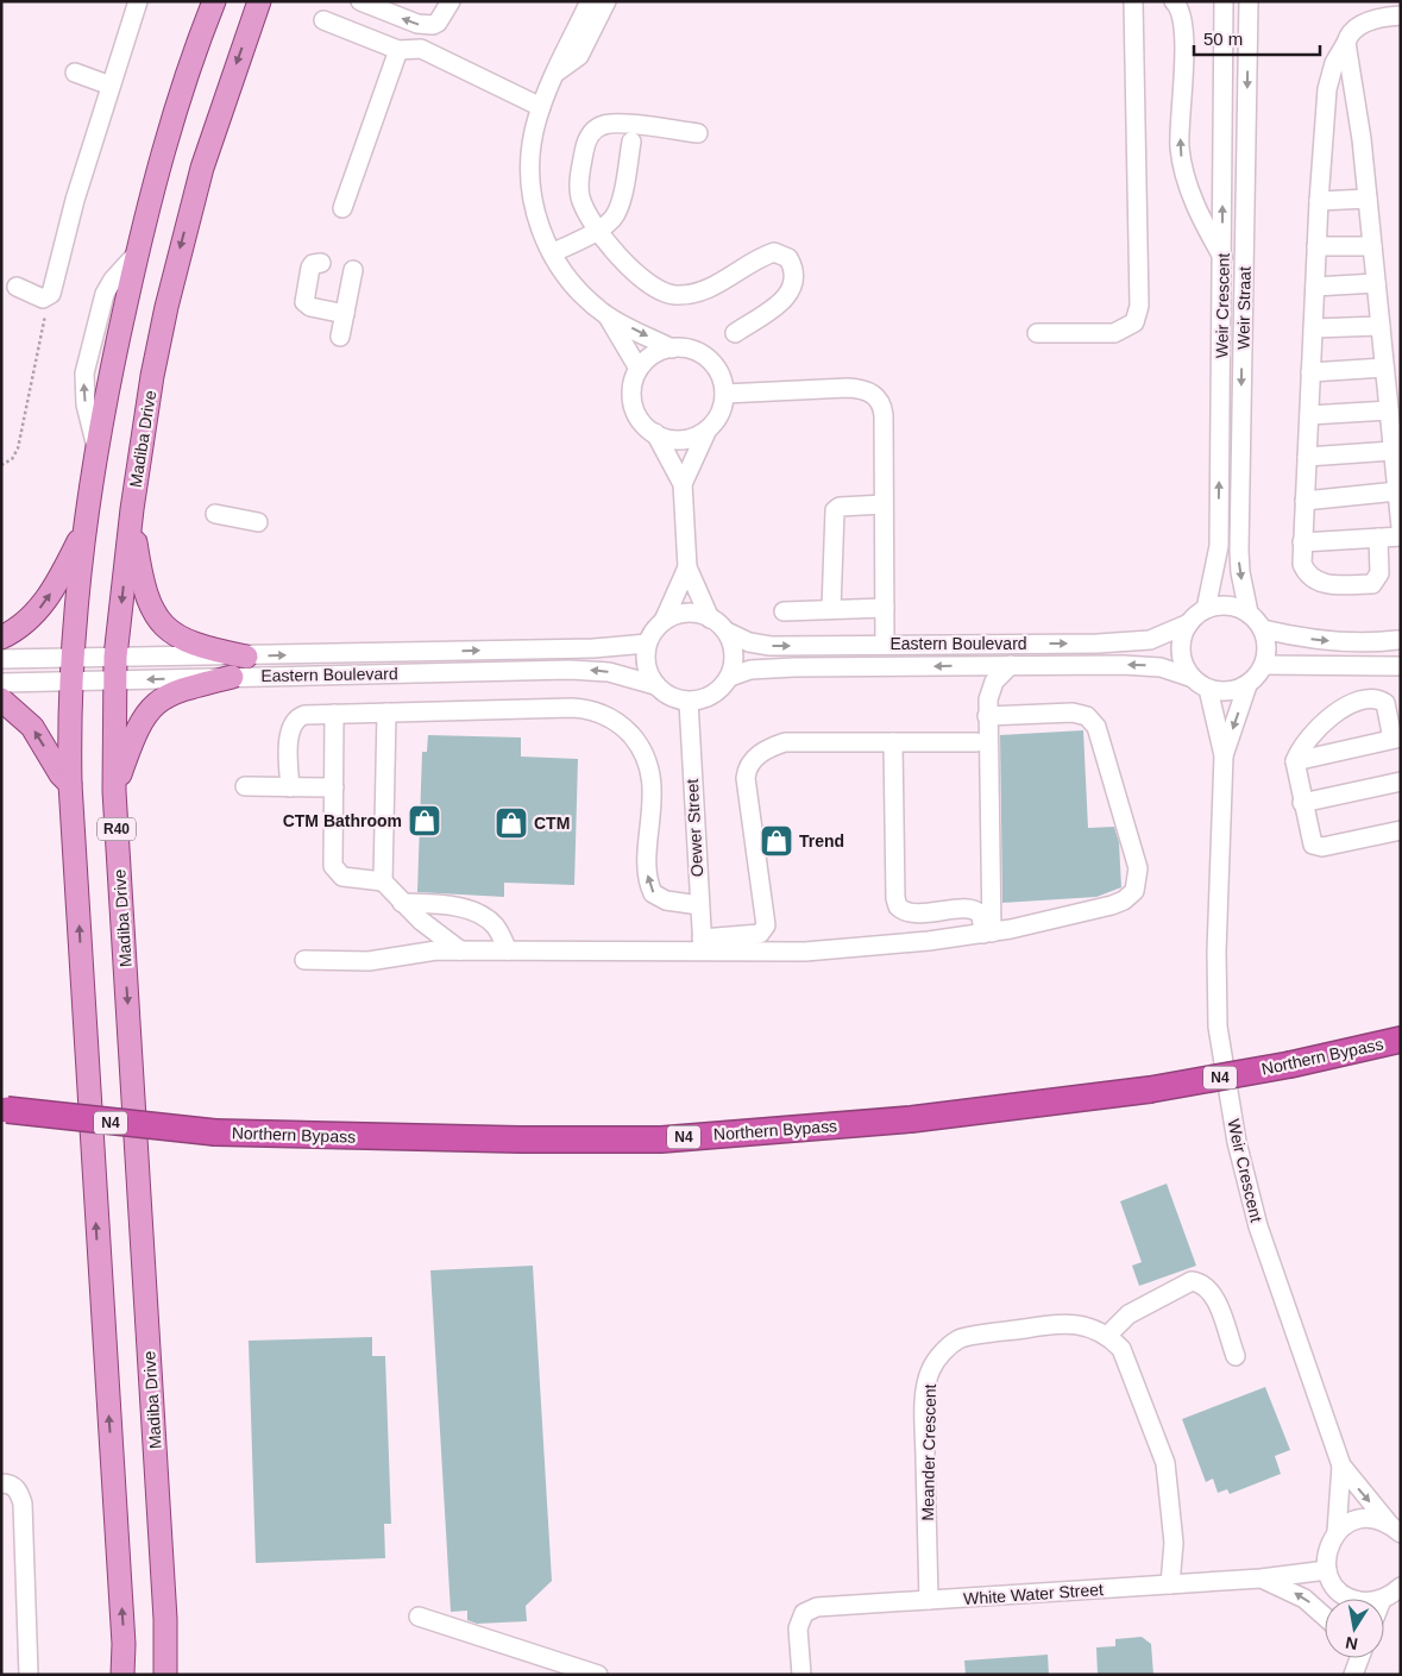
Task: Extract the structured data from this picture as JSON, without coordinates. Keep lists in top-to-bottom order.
{
  "streets": {
    "highway": ["Northern Bypass", "N4"],
    "main road": ["Madiba Drive", "R40"],
    "street": [
      "Weir Crescent",
      "Weir Straat",
      "Eastern Boulevard",
      "Oewer Street",
      "Meander Crescent",
      "White Water Street"
    ]
  },
  "crossings": [
    ["Weir Crescent", "Weir Straat"],
    ["Weir Crescent", "Eastern Boulevard"],
    ["Weir Straat", "Eastern Boulevard"],
    ["Madiba Drive", "Eastern Boulevard"],
    ["Eastern Boulevard", "Oewer Street"],
    ["Eastern Boulevard", "R40"],
    ["Meander Crescent", "White Water Street"]
  ],
  "places": {
    "shop": ["CTM Bathroom", "CTM", "Trend"]
  },
  "scale_bar": "50 m",
  "north": "bottom"
}
